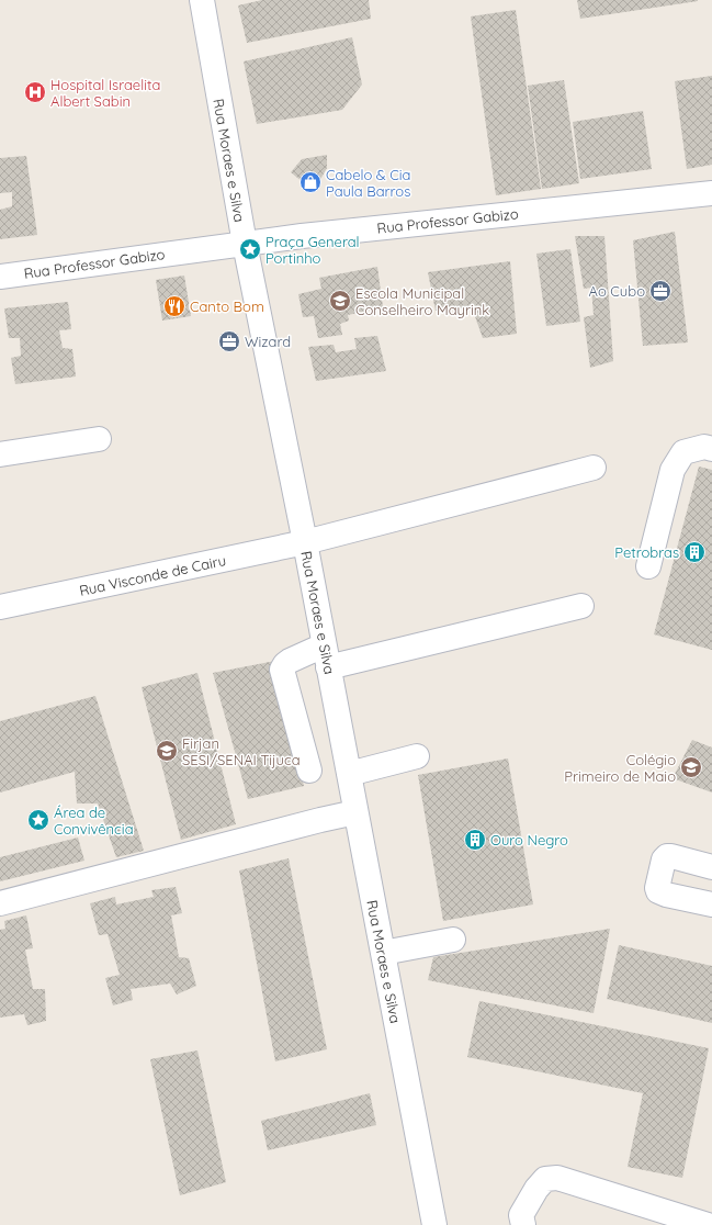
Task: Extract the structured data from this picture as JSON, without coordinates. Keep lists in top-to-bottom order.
{
  "streets": {
    "street": ["Rua Moraes e Silva", "Rua Professor Gabizo", "Rua Visconde de Cairu"]
  },
  "crossings": [
    ["Rua Moraes e Silva", "Rua Professor Gabizo"],
    ["Rua Moraes e Silva", "Rua Visconde de Cairu"]
  ],
  "places": {
    "hospital": ["Hospital Israelita Albert Sabin"],
    "shop": ["Cabelo & Cia Paula Barros"],
    "place": ["Praça General Portinho", "Área de Convivência"],
    "office": ["Ao Cubo", "Wizard"],
    "school or university": ["Escola Municipal Conselheiro Mayrink", "Firjan SESI/SENAI Tijuca", "Colégio Primeiro de Maio"],
    "restaurant": ["Canto Bom"],
    "building": ["Petrobras", "Ouro Negro"]
  }
}
